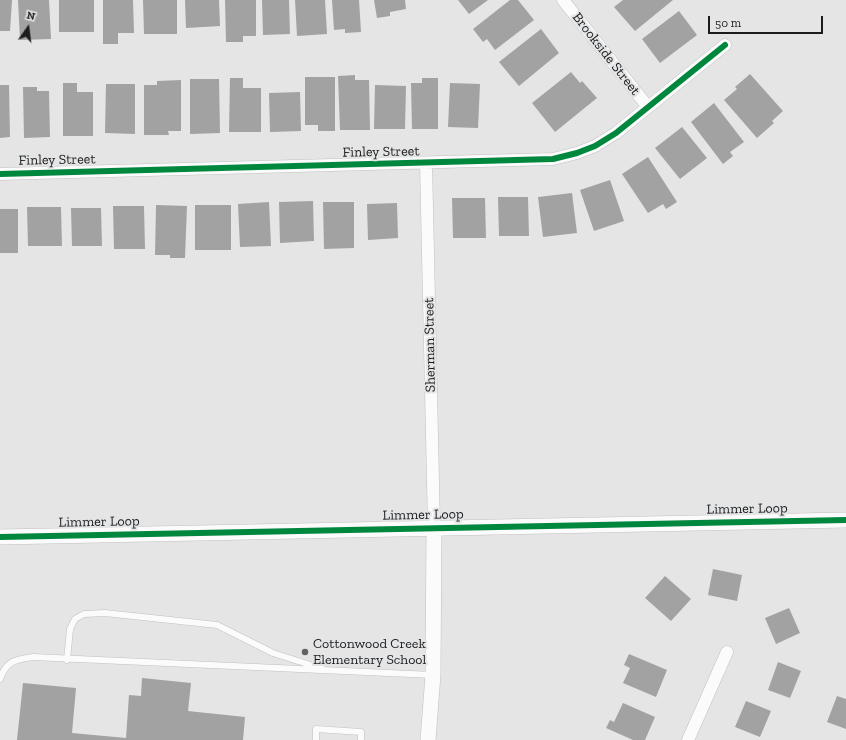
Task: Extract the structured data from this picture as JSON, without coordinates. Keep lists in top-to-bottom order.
{
  "streets": {
    "street": [
      "Brookside Street",
      "Finley Street",
      "Sherman Street",
      "Limmer Loop"
    ]
  },
  "crossings": [
    ["Brookside Street", "Finley Street"],
    ["Finley Street", "Sherman Street"],
    ["Sherman Street", "Limmer Loop"]
  ],
  "places": ["Cottonwood Creek Elementary School"],
  "scale_bar": "50 m",
  "north": "top"
}
